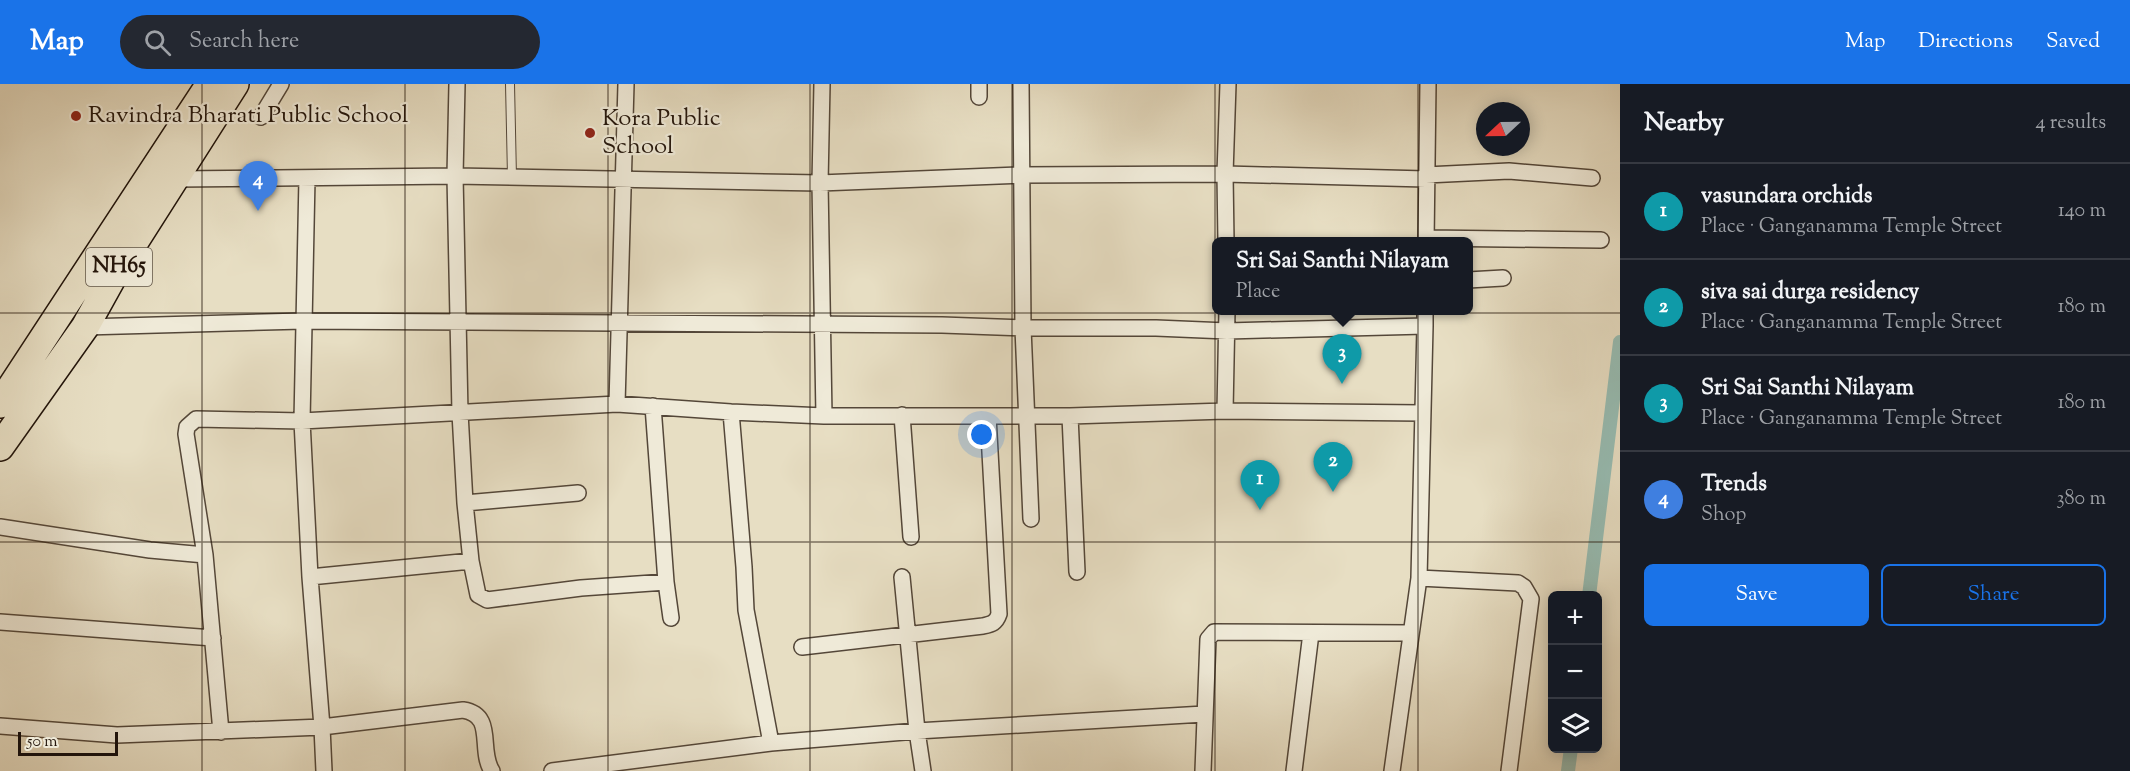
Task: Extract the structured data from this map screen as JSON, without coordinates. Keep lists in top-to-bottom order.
{
  "streets": {
    "highway": ["NH65"]
  },
  "places": ["Ravindra Bharati Public School", "Kora Public School"],
  "scale_bar": "50 m",
  "north": "left",
  "page": {
    "header": "Map",
    "search": "Search here",
    "nav": ["Map", "Directions", "Saved"],
    "heading": ["Nearby", "4 results"],
    "pins": [
      "4",
      "3",
      "2",
      "1"
    ],
    "list": [
      {
        "mark": "1",
        "name": "vasundara orchids",
        "note": "Place · Ganganamma Temple Street",
        "value": "140 m"
      },
      {
        "mark": "2",
        "name": "siva sai durga residency",
        "note": "Place · Ganganamma Temple Street",
        "value": "180 m"
      },
      {
        "mark": "3",
        "name": "Sri Sai Santhi Nilayam",
        "note": "Place · Ganganamma Temple Street",
        "value": "180 m"
      },
      {
        "mark": "4",
        "name": "Trends",
        "note": "Shop",
        "value": "380 m"
      }
    ],
    "popup": ["Sri Sai Santhi Nilayam", "Place"],
    "buttons": ["Save", "Share"],
    "map_buttons": ["+", "−"],
    "scale": "50 m"
  }
}
